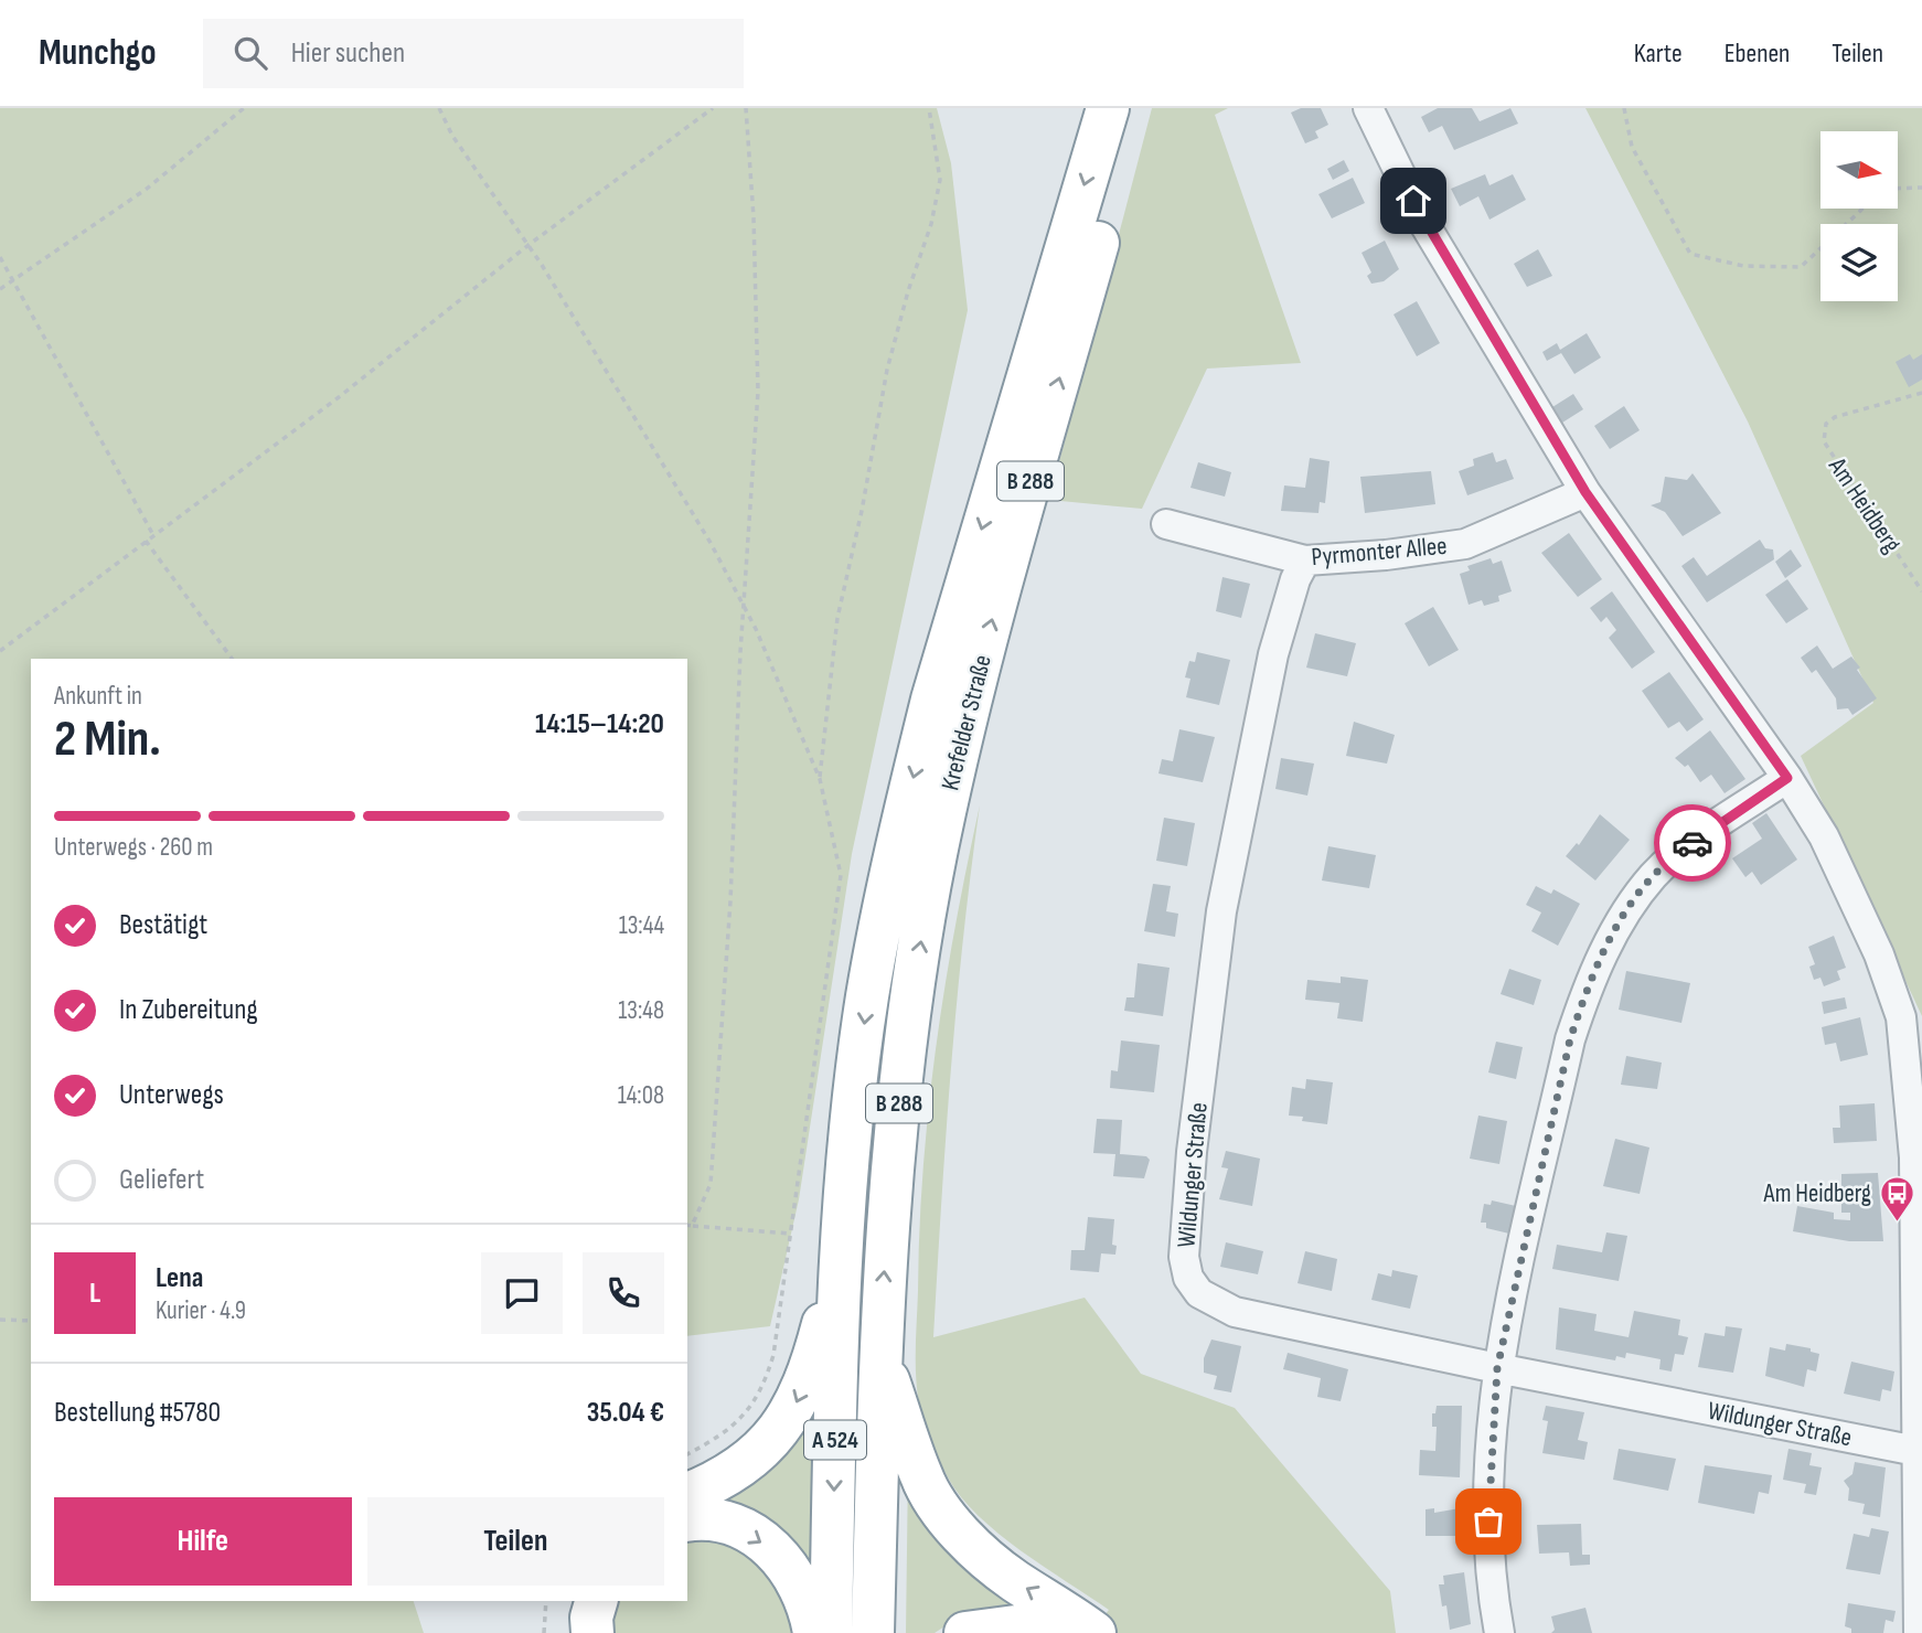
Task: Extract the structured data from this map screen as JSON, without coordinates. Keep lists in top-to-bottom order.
{
  "streets": {
    "highway": ["B 288", "Krefelder Straße", "A 524"],
    "street": ["Pyrmonter Allee", "Wildunger Straße"],
    "path": ["Am Heidberg"]
  },
  "crossings": [
    ["Pyrmonter Allee", "Wildunger Straße"],
    ["Krefelder Straße", "A 524"]
  ],
  "places": {
    "bus stop": ["Am Heidberg"]
  },
  "north": "right",
  "page": {
    "header": "Munchgo",
    "search": "Hier suchen",
    "nav": ["Karte", "Ebenen", "Teilen"],
    "heading": ["2 Min.", "Ankunft in", "14:15–14:20"],
    "panel": [
      "Lena",
      "Kurier · 4.9",
      "Bestellung #5780",
      "35.04 €"
    ],
    "bar": "Unterwegs · 260 m",
    "list": [
      ["Bestätigt", "13:44"],
      ["In Zubereitung", "13:48"],
      ["Unterwegs", "14:08"],
      "Geliefert"
    ],
    "round": "L",
    "buttons": ["Hilfe", "Teilen"]
  }
}
